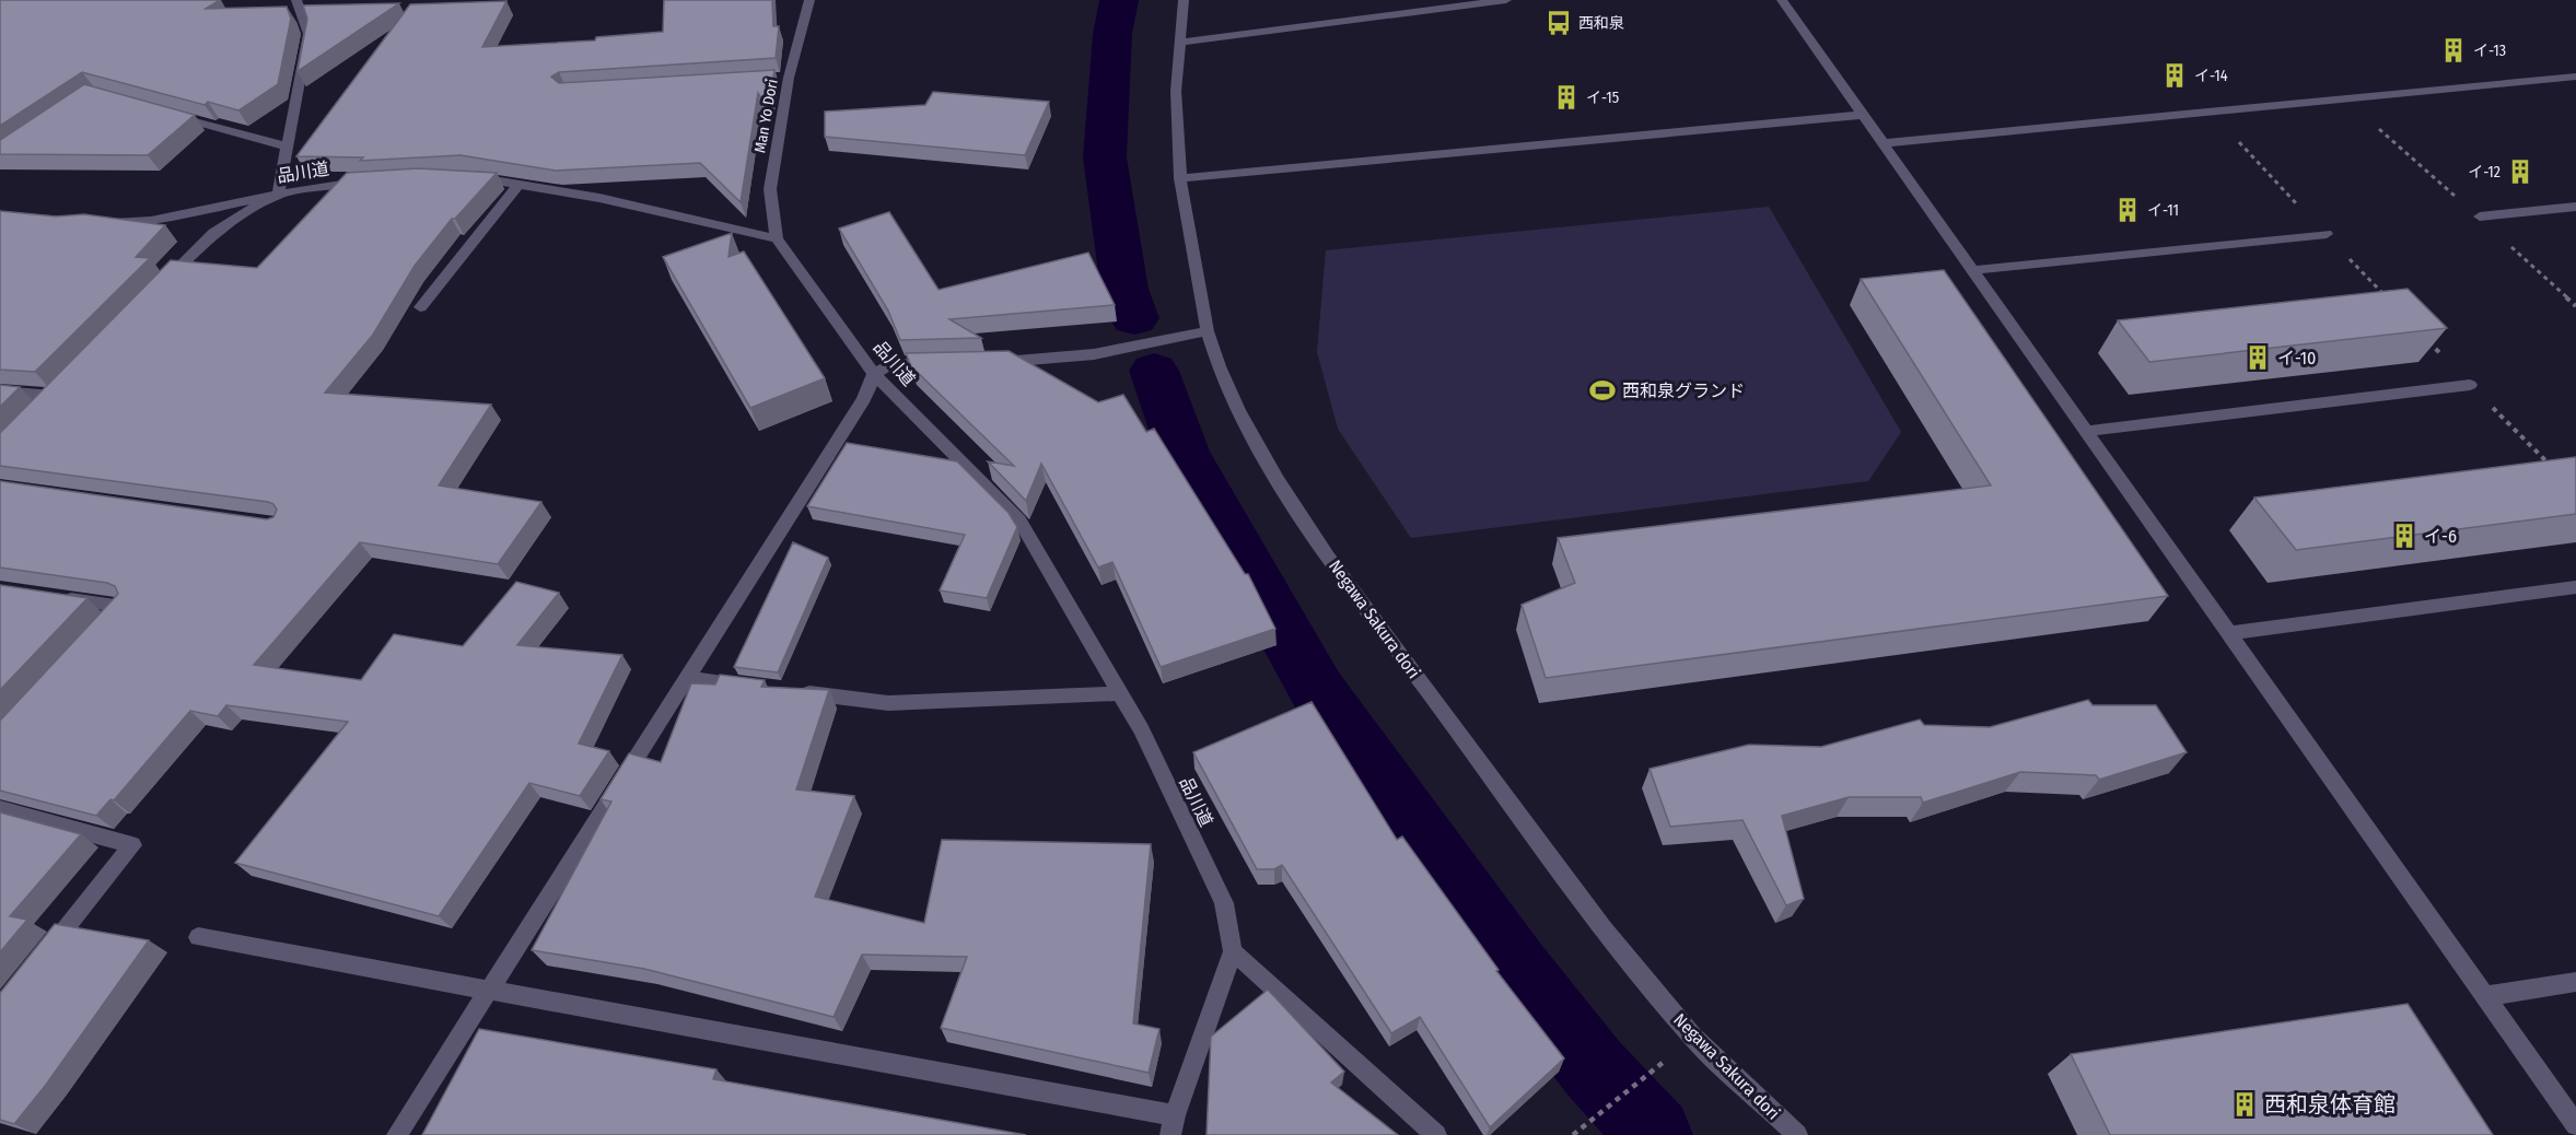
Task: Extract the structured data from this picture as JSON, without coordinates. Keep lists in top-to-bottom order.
{
  "streets": {
    "street": ["Man Yo Dori", "品川道", "Negawa Sakura dori"]
  },
  "crossings": [
    ["Man Yo Dori", "品川道"]
  ],
  "places": {
    "bus stop": ["西和泉"],
    "building": [
      "イ-13",
      "イ-14",
      "イ-15",
      "イ-12",
      "イ-11",
      "イ-10",
      "イ-6",
      "西和泉体育館"
    ],
    "sports": ["西和泉グランド"]
  }
}
